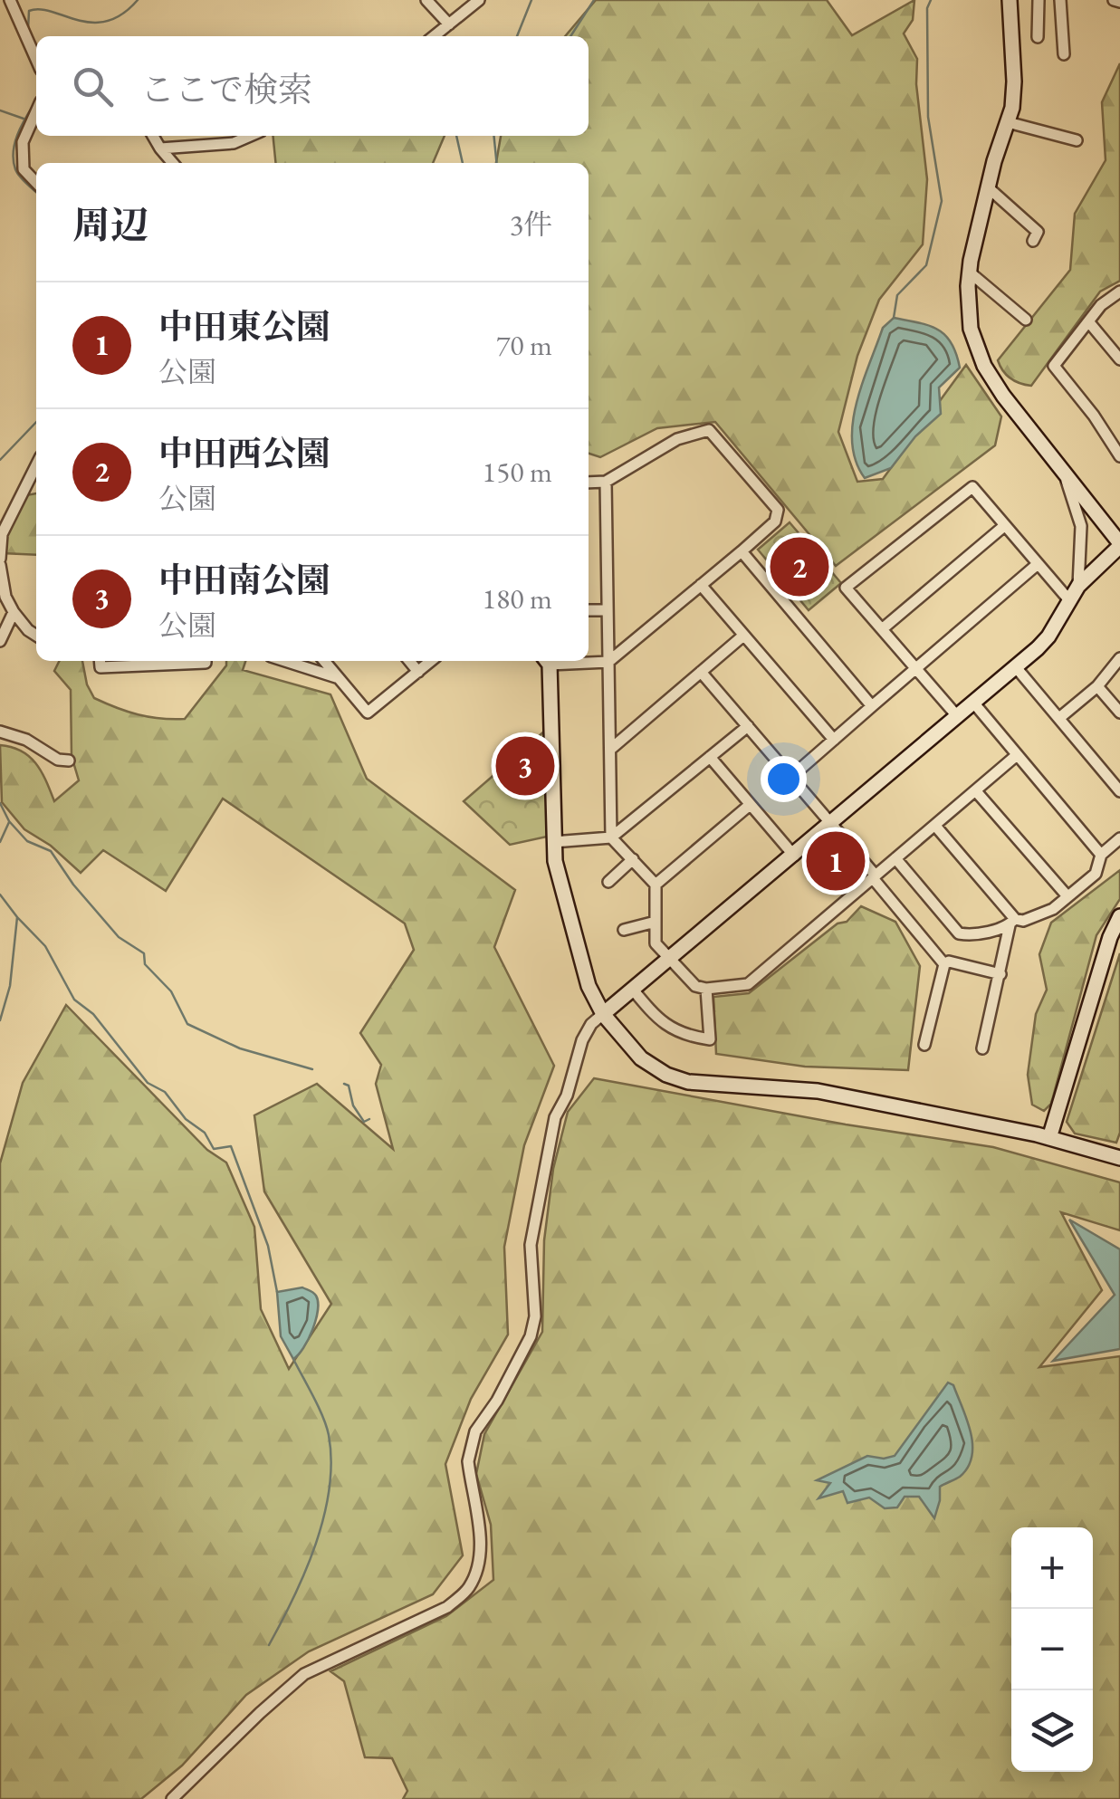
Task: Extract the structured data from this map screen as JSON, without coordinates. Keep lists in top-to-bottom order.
{
  "page": {
    "search": "ここで検索",
    "heading": ["周辺", "3件"],
    "list": [
      {
        "mark": "1",
        "name": "中田東公園",
        "note": "公園",
        "value": "70 m"
      },
      {
        "mark": "2",
        "name": "中田西公園",
        "note": "公園",
        "value": "150 m"
      },
      {
        "mark": "3",
        "name": "中田南公園",
        "note": "公園",
        "value": "180 m"
      }
    ],
    "pins": ["2", "3", "1"],
    "map_buttons": ["+", "−"]
  }
}
